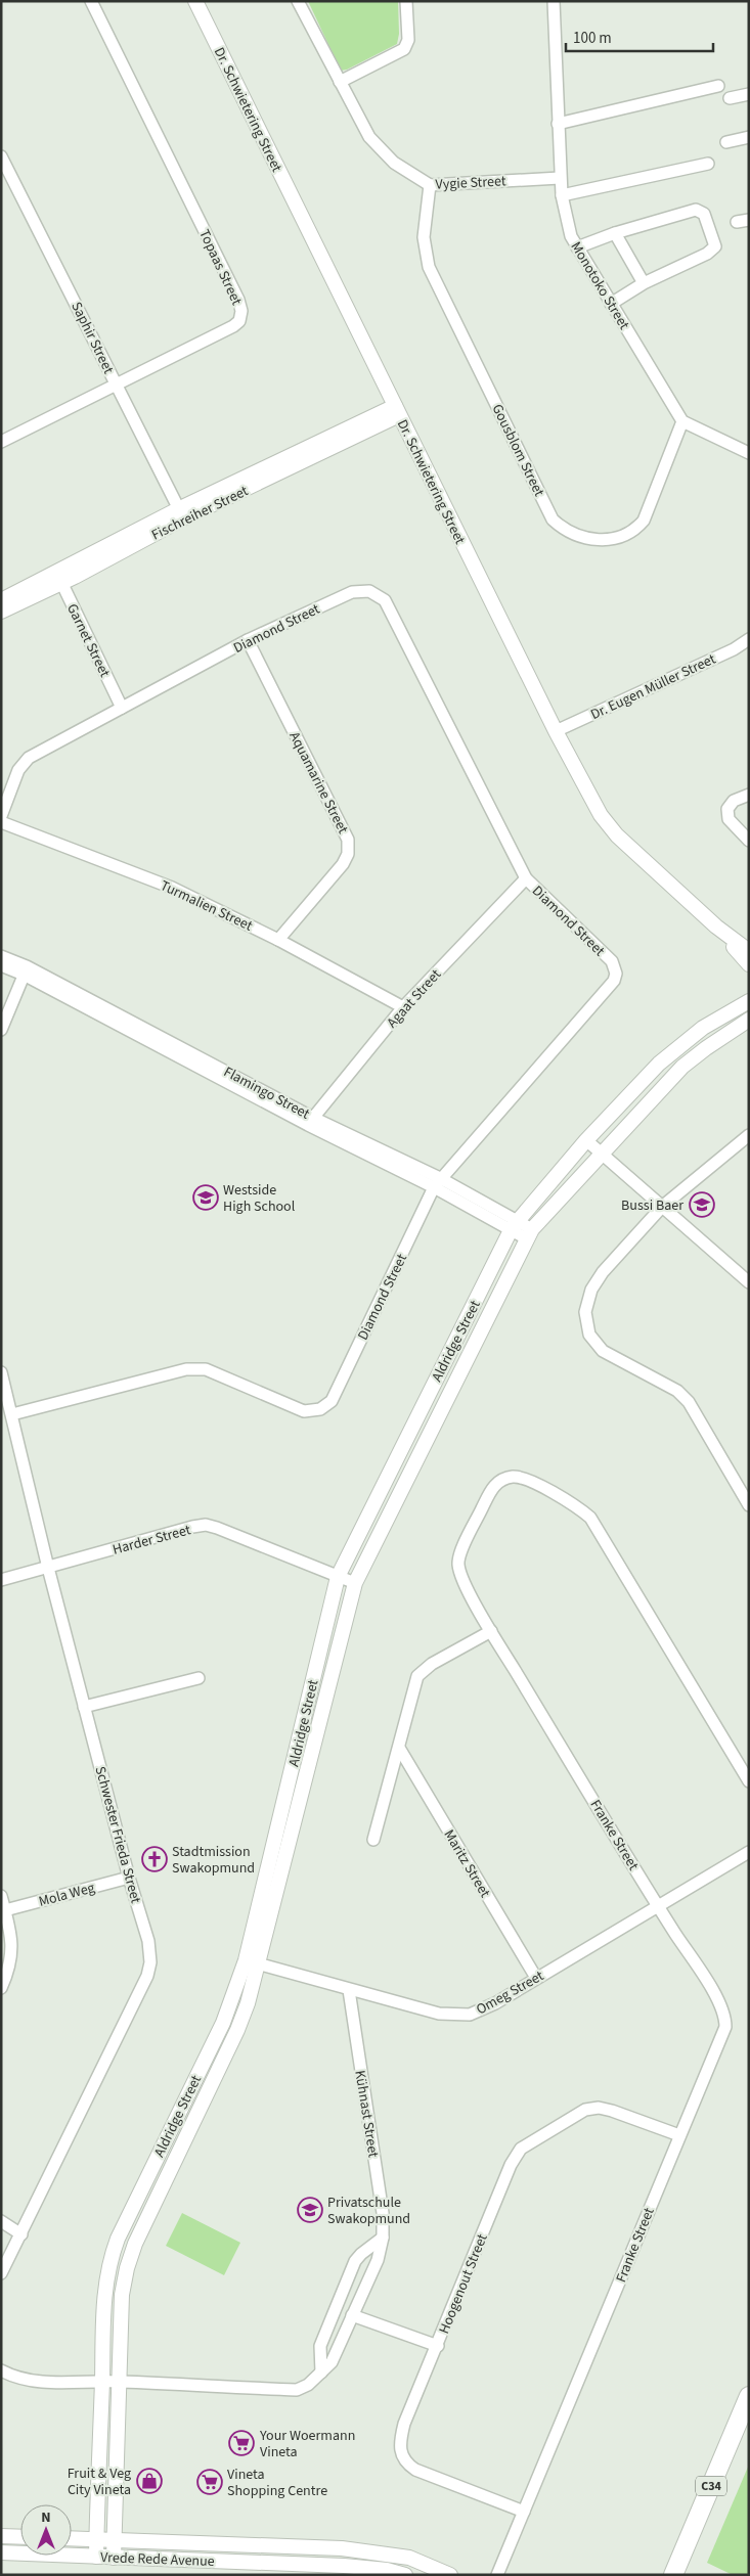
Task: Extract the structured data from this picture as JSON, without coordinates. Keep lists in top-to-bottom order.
{
  "streets": {
    "main road": ["C34"],
    "street": [
      "Dr. Schwietering Street",
      "Vygie Street",
      "Topaas Street",
      "Monotoko Street",
      "Saphir Street",
      "Gousblom Street",
      "Fischreiher Street",
      "Diamond Street",
      "Garnet Street",
      "Dr. Eugen Müller Street",
      "Aquamarine Street",
      "Turmalien Street",
      "Agaat Street",
      "Flamingo Street",
      "Aldridge Street",
      "Harder Street",
      "Schwester Frieda Street",
      "Franke Street",
      "Maritz Street",
      "Mola Weg",
      "Omeg Street",
      "Kühnast Street",
      "Hoogenout Street",
      "Vrede Rede Avenue"
    ]
  },
  "crossings": [
    ["Dr. Schwietering Street", "Fischreiher Street"],
    ["Dr. Schwietering Street", "Dr. Eugen Müller Street"],
    ["Vygie Street", "Monotoko Street"],
    ["Vygie Street", "Gousblom Street"],
    ["Topaas Street", "Saphir Street"],
    ["Monotoko Street", "Gousblom Street"],
    ["Saphir Street", "Fischreiher Street"],
    ["Fischreiher Street", "Garnet Street"],
    ["Diamond Street", "Garnet Street"],
    ["Diamond Street", "Aquamarine Street"],
    ["Diamond Street", "Agaat Street"],
    ["Diamond Street", "Flamingo Street"],
    ["Diamond Street", "Schwester Frieda Street"],
    ["Aquamarine Street", "Turmalien Street"],
    ["Turmalien Street", "Agaat Street"],
    ["Agaat Street", "Flamingo Street"],
    ["Flamingo Street", "Aldridge Street"],
    ["Aldridge Street", "Harder Street"],
    ["Aldridge Street", "Omeg Street"],
    ["Aldridge Street", "Kühnast Street"],
    ["Aldridge Street", "Vrede Rede Avenue"],
    ["Harder Street", "Schwester Frieda Street"],
    ["Schwester Frieda Street", "Mola Weg"],
    ["Franke Street", "Omeg Street"],
    ["Franke Street", "Hoogenout Street"],
    ["Maritz Street", "Omeg Street"],
    ["Omeg Street", "Kühnast Street"]
  ],
  "places": {
    "school or university": ["Westside High School", "Bussi Baer", "Privatschule Swakopmund"],
    "church": ["Stadtmission Swakopmund"],
    "supermarket": ["Your Woermann Vineta", "Vineta Shopping Centre"],
    "shop": ["Fruit & Veg City Vineta"]
  },
  "scale_bar": "100 m",
  "north": "top"
}
